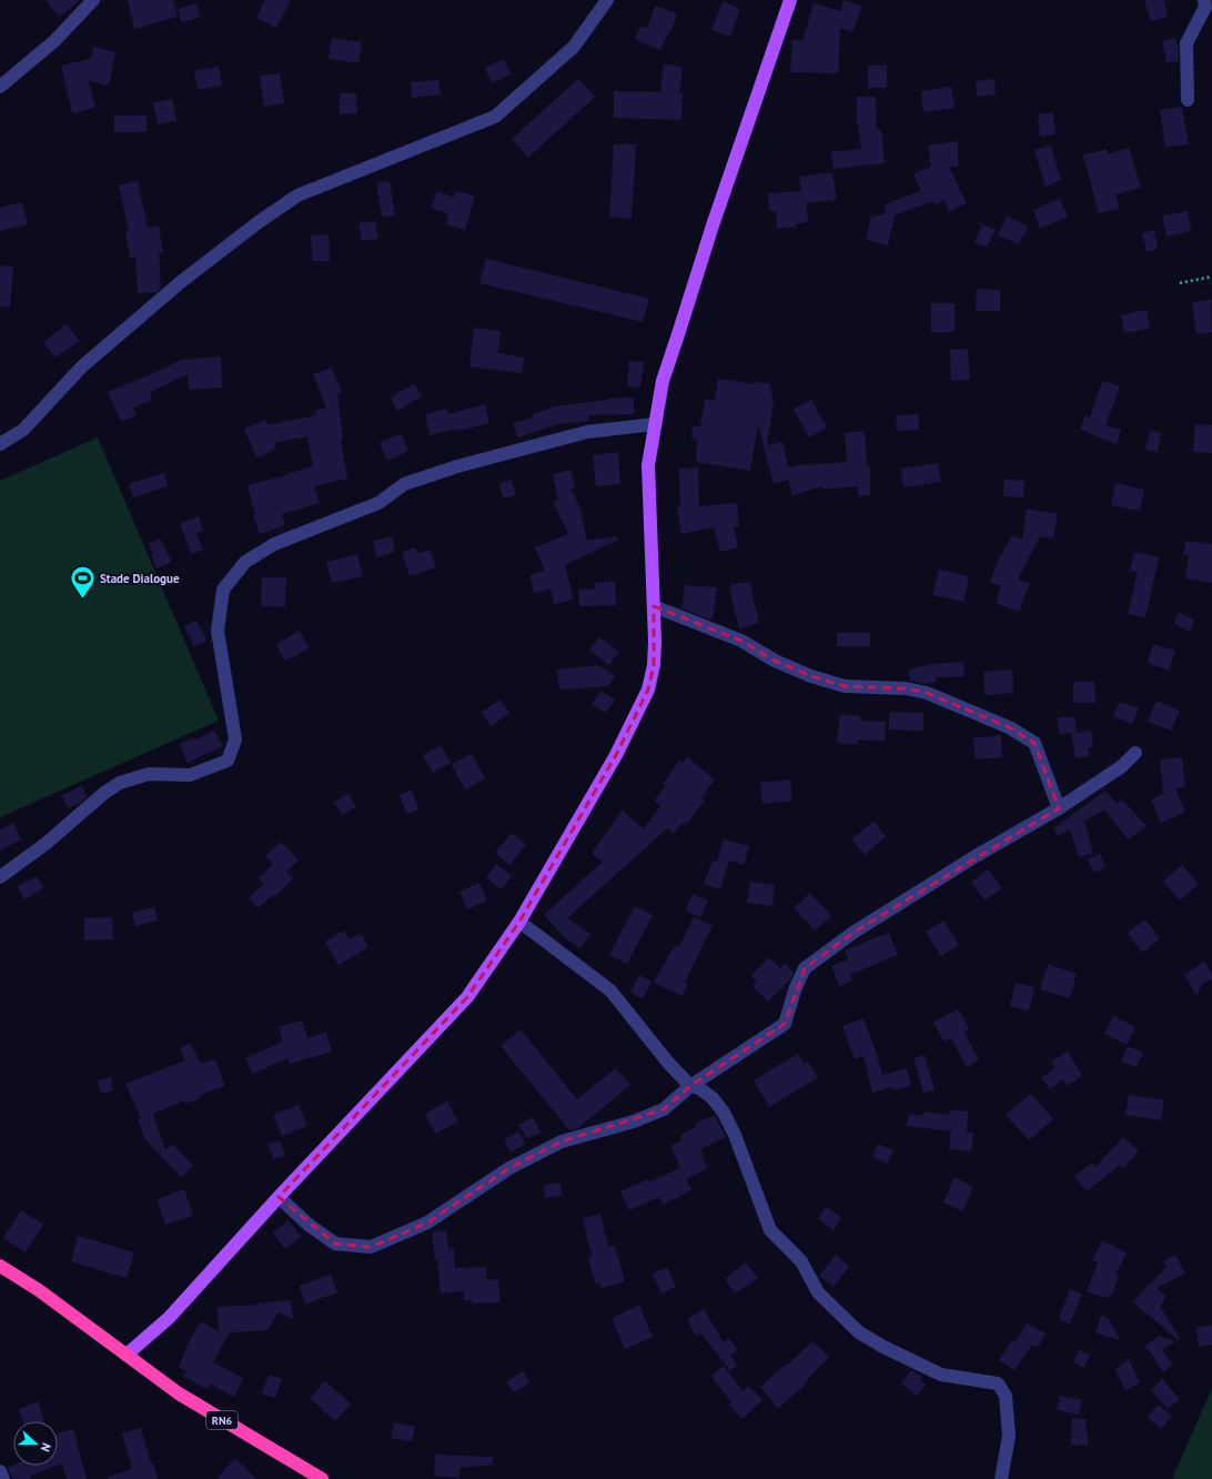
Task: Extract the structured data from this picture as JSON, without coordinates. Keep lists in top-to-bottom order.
{
  "streets": {
    "highway": ["RN6"]
  },
  "places": {
    "sports": ["Stade Dialogue"]
  },
  "north": "right"
}
